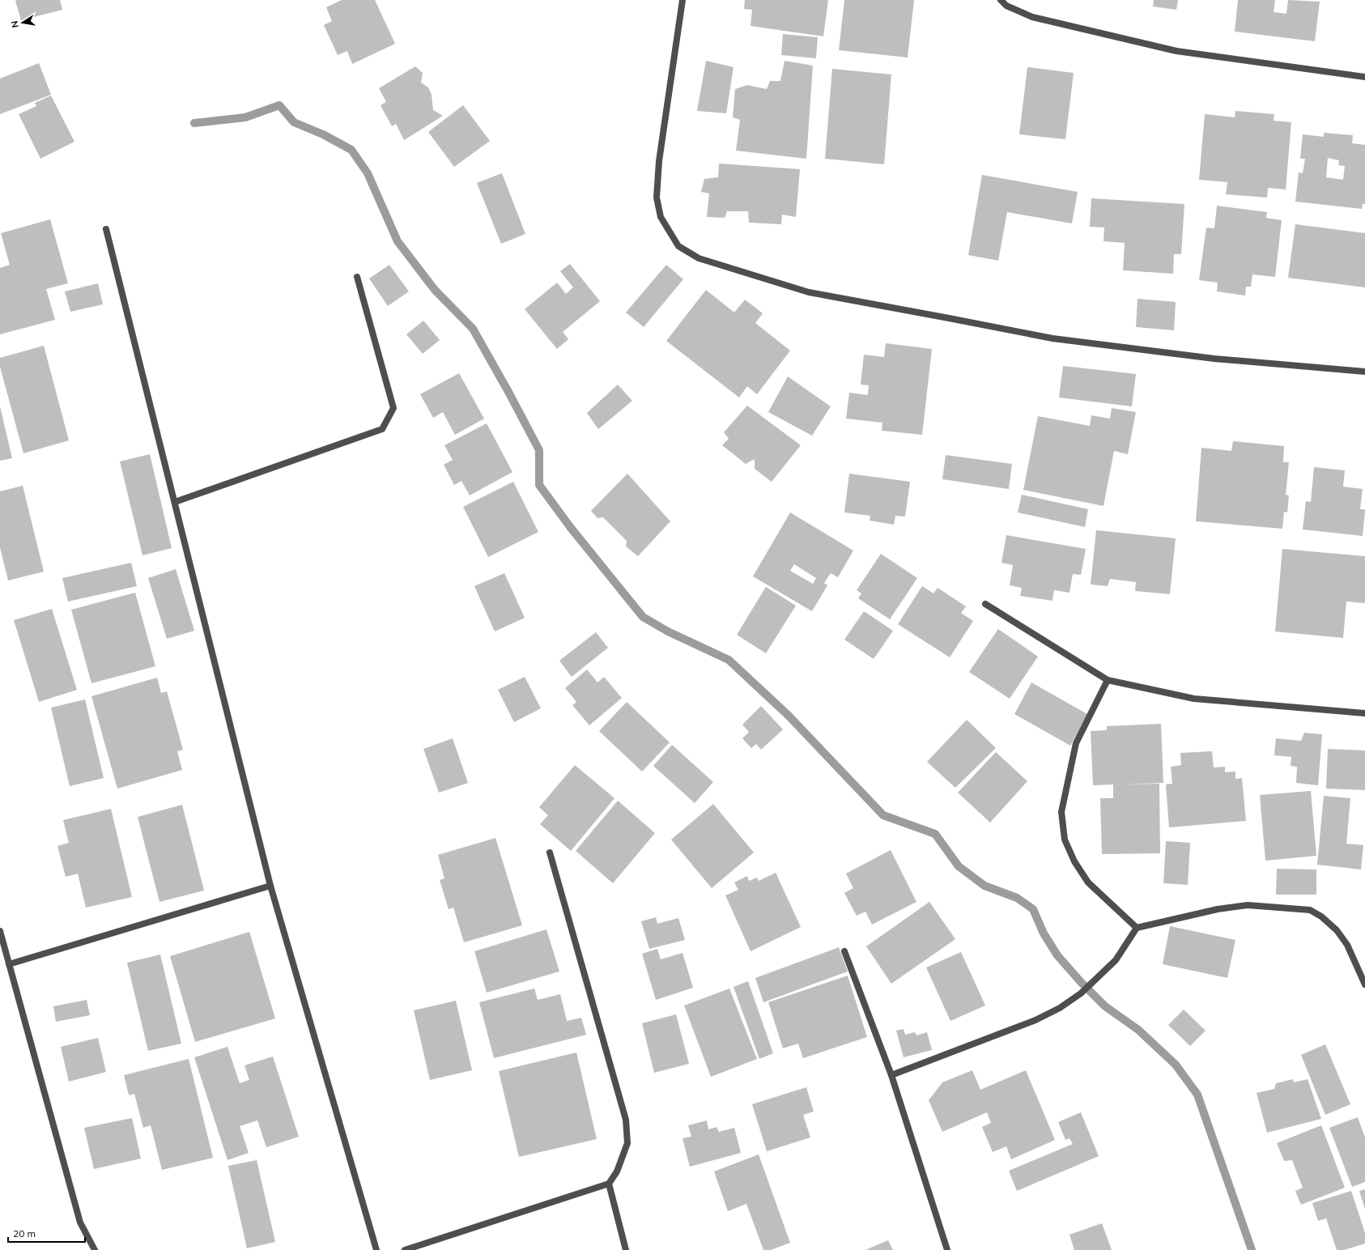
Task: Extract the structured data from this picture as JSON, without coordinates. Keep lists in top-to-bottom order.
{
  "scale_bar": "20 m",
  "north": "left"
}
